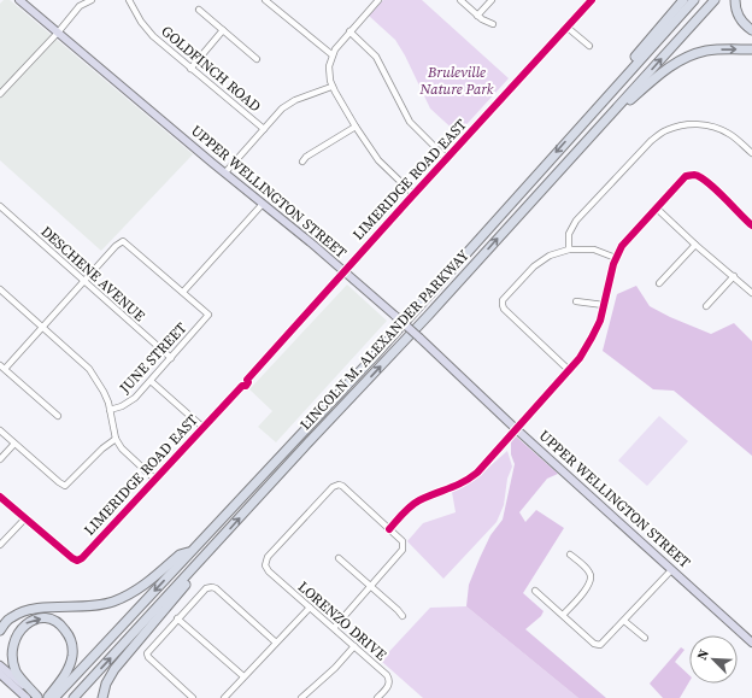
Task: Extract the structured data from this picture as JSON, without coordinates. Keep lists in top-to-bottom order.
{
  "streets": {
    "highway": ["LINCOLN M. ALEXANDER PARKWAY"],
    "main road": ["UPPER WELLINGTON STREET"],
    "street": [
      "GOLDFINCH ROAD",
      "LIMERIDGE ROAD EAST",
      "DESCHENE AVENUE",
      "JUNE STREET",
      "LORENZO DRIVE"
    ]
  },
  "crossings": [
    ["LIMERIDGE ROAD EAST", "UPPER WELLINGTON STREET"],
    ["DESCHENE AVENUE", "JUNE STREET"]
  ],
  "parks": ["Bruleville Nature Park"],
  "north": "top left"
}
